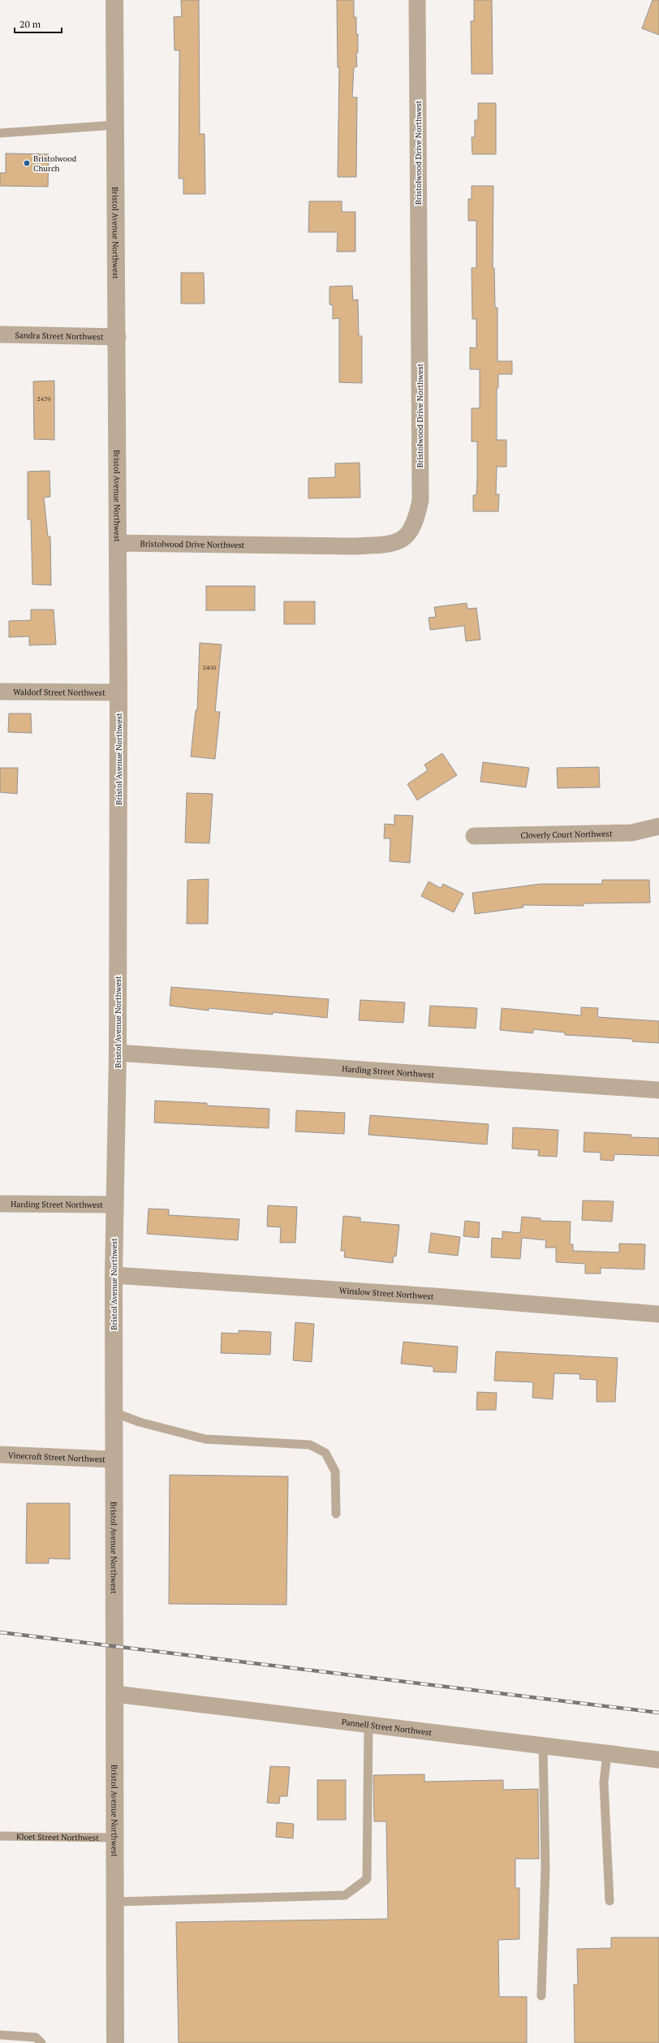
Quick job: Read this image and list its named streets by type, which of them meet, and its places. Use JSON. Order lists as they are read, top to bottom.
{
  "streets": {
    "street": [
      "Bristolwood Drive Northwest",
      "Bristol Avenue Northwest",
      "Sandra Street Northwest",
      "Waldorf Street Northwest",
      "Cloverly Court Northwest",
      "Harding Street Northwest",
      "Winslow Street Northwest",
      "Vinecroft Street Northwest",
      "Pannell Street Northwest"
    ],
    "lane": ["Kloet Street Northwest"]
  },
  "crossings": [
    ["Bristolwood Drive Northwest", "Bristol Avenue Northwest"],
    ["Bristol Avenue Northwest", "Sandra Street Northwest"],
    ["Bristol Avenue Northwest", "Waldorf Street Northwest"],
    ["Bristol Avenue Northwest", "Harding Street Northwest"],
    ["Bristol Avenue Northwest", "Winslow Street Northwest"],
    ["Bristol Avenue Northwest", "Vinecroft Street Northwest"],
    ["Bristol Avenue Northwest", "Pannell Street Northwest"],
    ["Bristol Avenue Northwest", "Kloet Street Northwest"]
  ],
  "places": ["Bristolwood Church"],
  "house_numbers": ["2459", "2400"],
  "scale_bar": "20 m"
}
